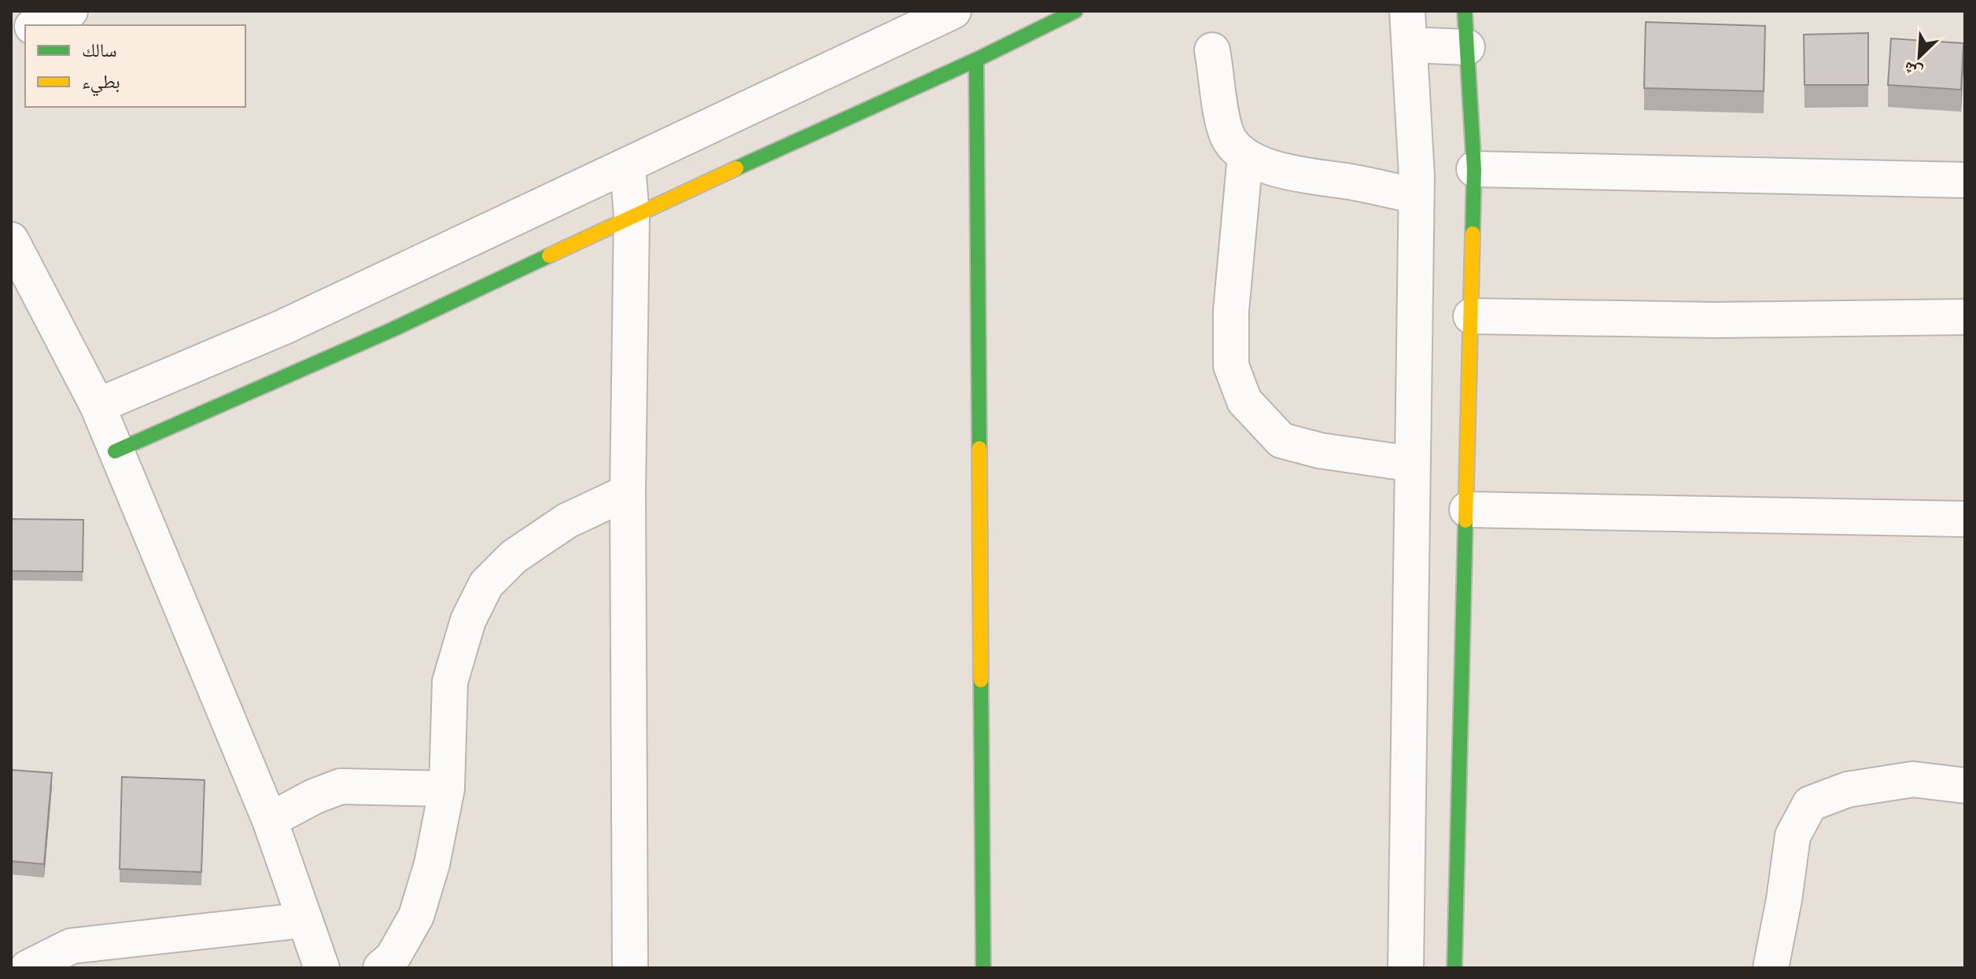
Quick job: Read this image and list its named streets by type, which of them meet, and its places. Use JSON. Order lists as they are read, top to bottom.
{
  "legend": ["سالك", "بطيء"],
  "north": "bottom left"
}
